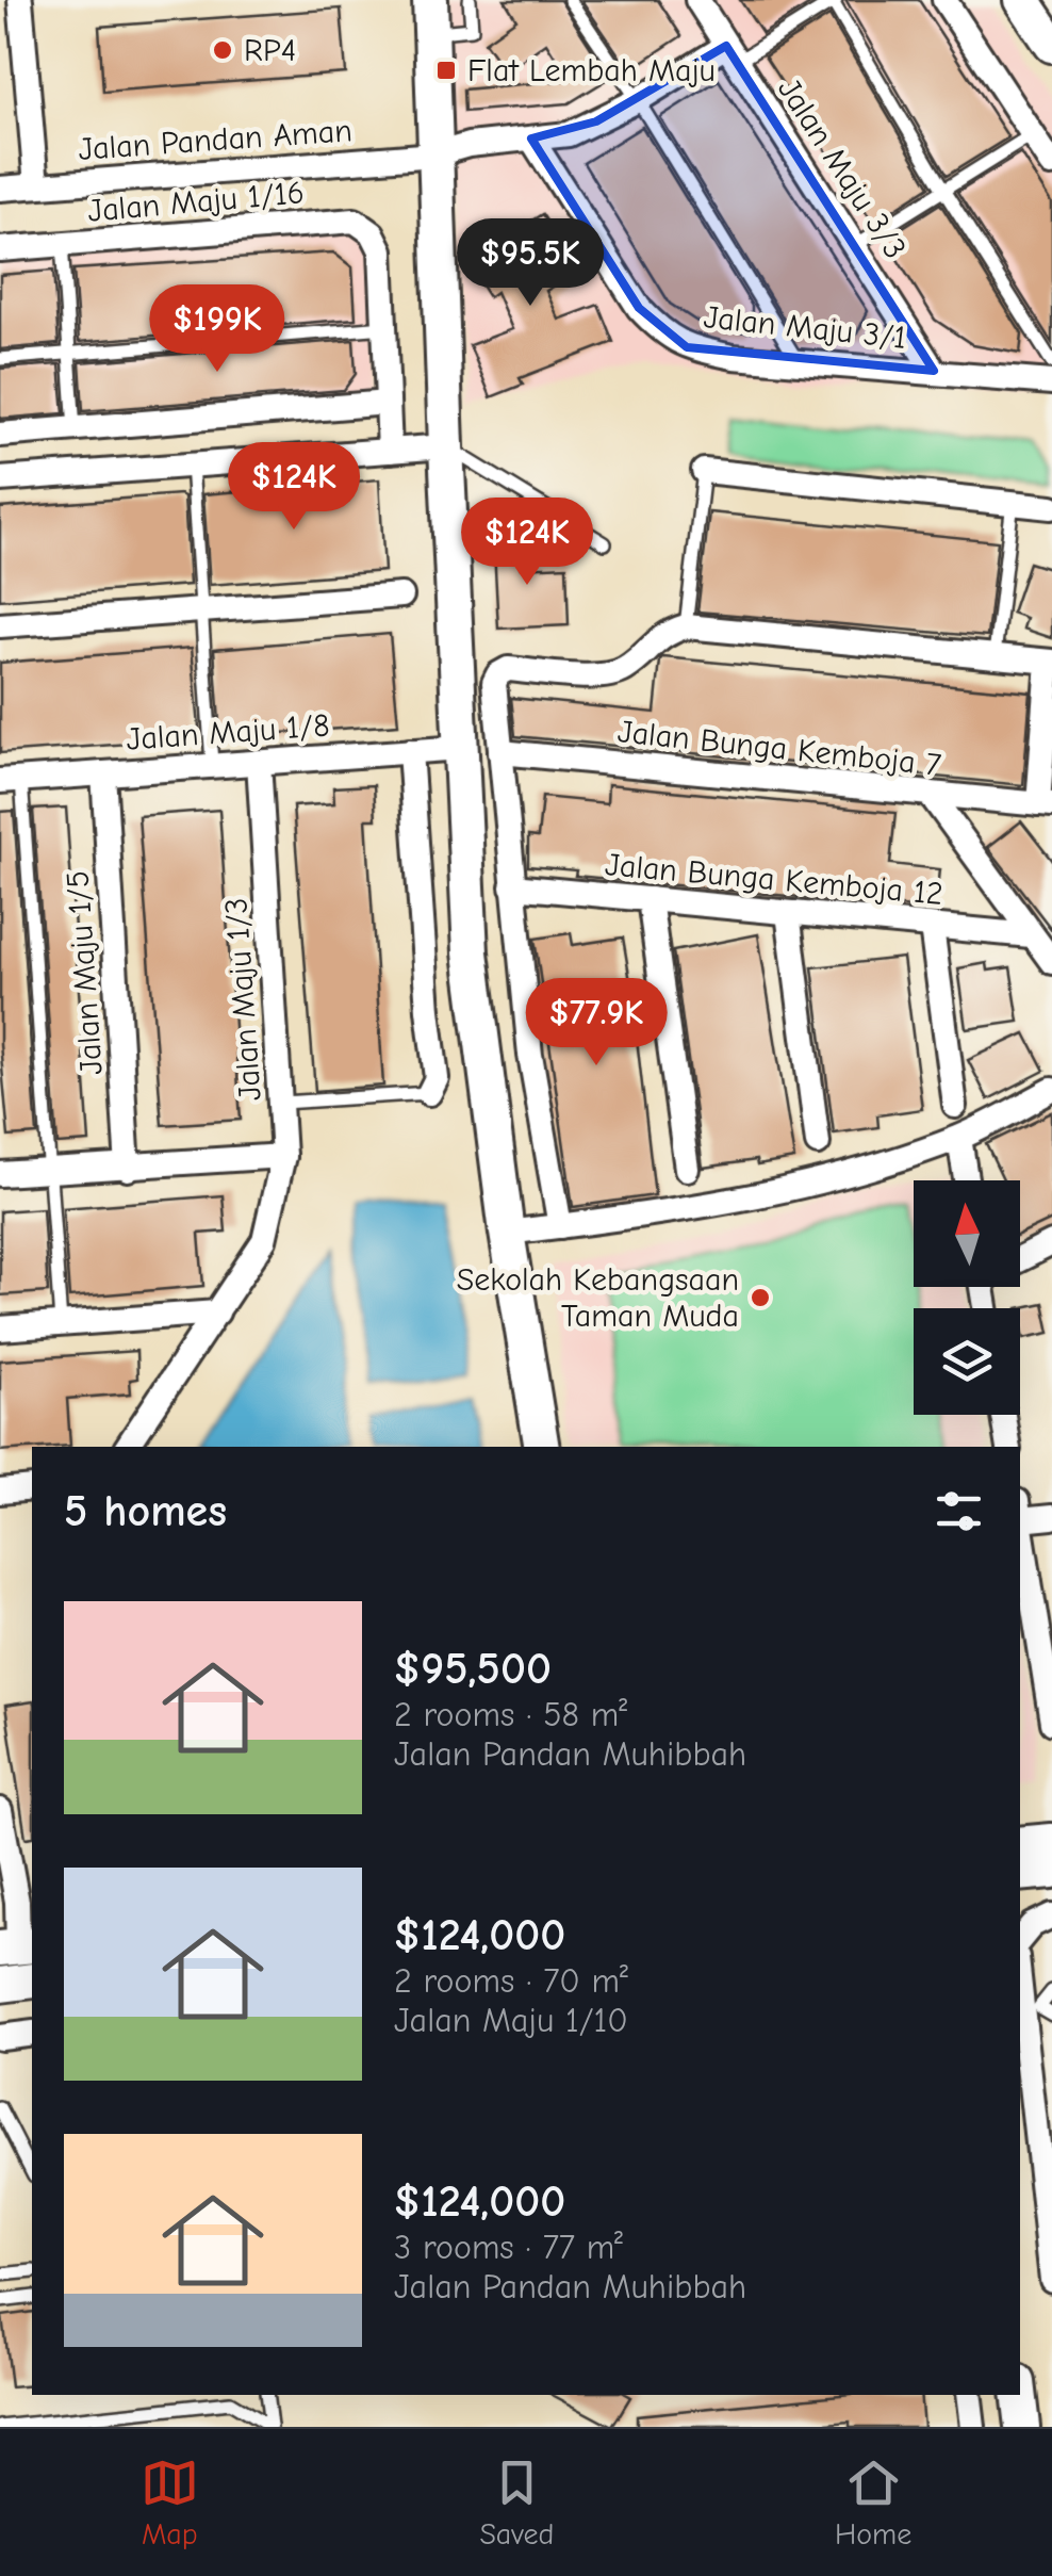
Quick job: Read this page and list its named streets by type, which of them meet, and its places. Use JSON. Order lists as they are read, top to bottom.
{
  "streets": {
    "street": [
      "Jalan Pandan Aman",
      "Jalan Maju 3/3",
      "Jalan Maju 1/16",
      "Jalan Maju 3/1",
      "Jalan Maju 1/8",
      "Jalan Bunga Kemboja 7",
      "Jalan Bunga Kemboja 12",
      "Jalan Maju 1/5",
      "Jalan Maju 1/3"
    ]
  },
  "crossings": [
    ["Jalan Pandan Aman", "Jalan Maju 3/3"],
    ["Jalan Pandan Aman", "Jalan Maju 3/1"],
    ["Jalan Maju 3/3", "Jalan Maju 3/1"],
    ["Jalan Maju 1/8", "Jalan Maju 1/5"],
    ["Jalan Maju 1/8", "Jalan Maju 1/3"]
  ],
  "places": {
    "other": ["RP4", "Sekolah Kebangsaan Taman Muda"],
    "transit": ["Flat Lembah Maju"]
  },
  "north": "top",
  "page": {
    "price": [
      "$95.5K",
      "$199K",
      "$124K",
      "$124K",
      "$77.9K"
    ],
    "heading": "5 homes",
    "list": [
      {
        "name": "$95,500",
        "note": "2 rooms · 58 m² · Jalan Pandan Muhibbah"
      },
      {
        "name": "$124,000",
        "note": "2 rooms · 70 m² · Jalan Maju 1/10"
      },
      {
        "name": "$124,000",
        "note": "3 rooms · 77 m² · Jalan Pandan Muhibbah"
      }
    ],
    "tabs": ["Map", "Saved", "Home"]
  }
}
